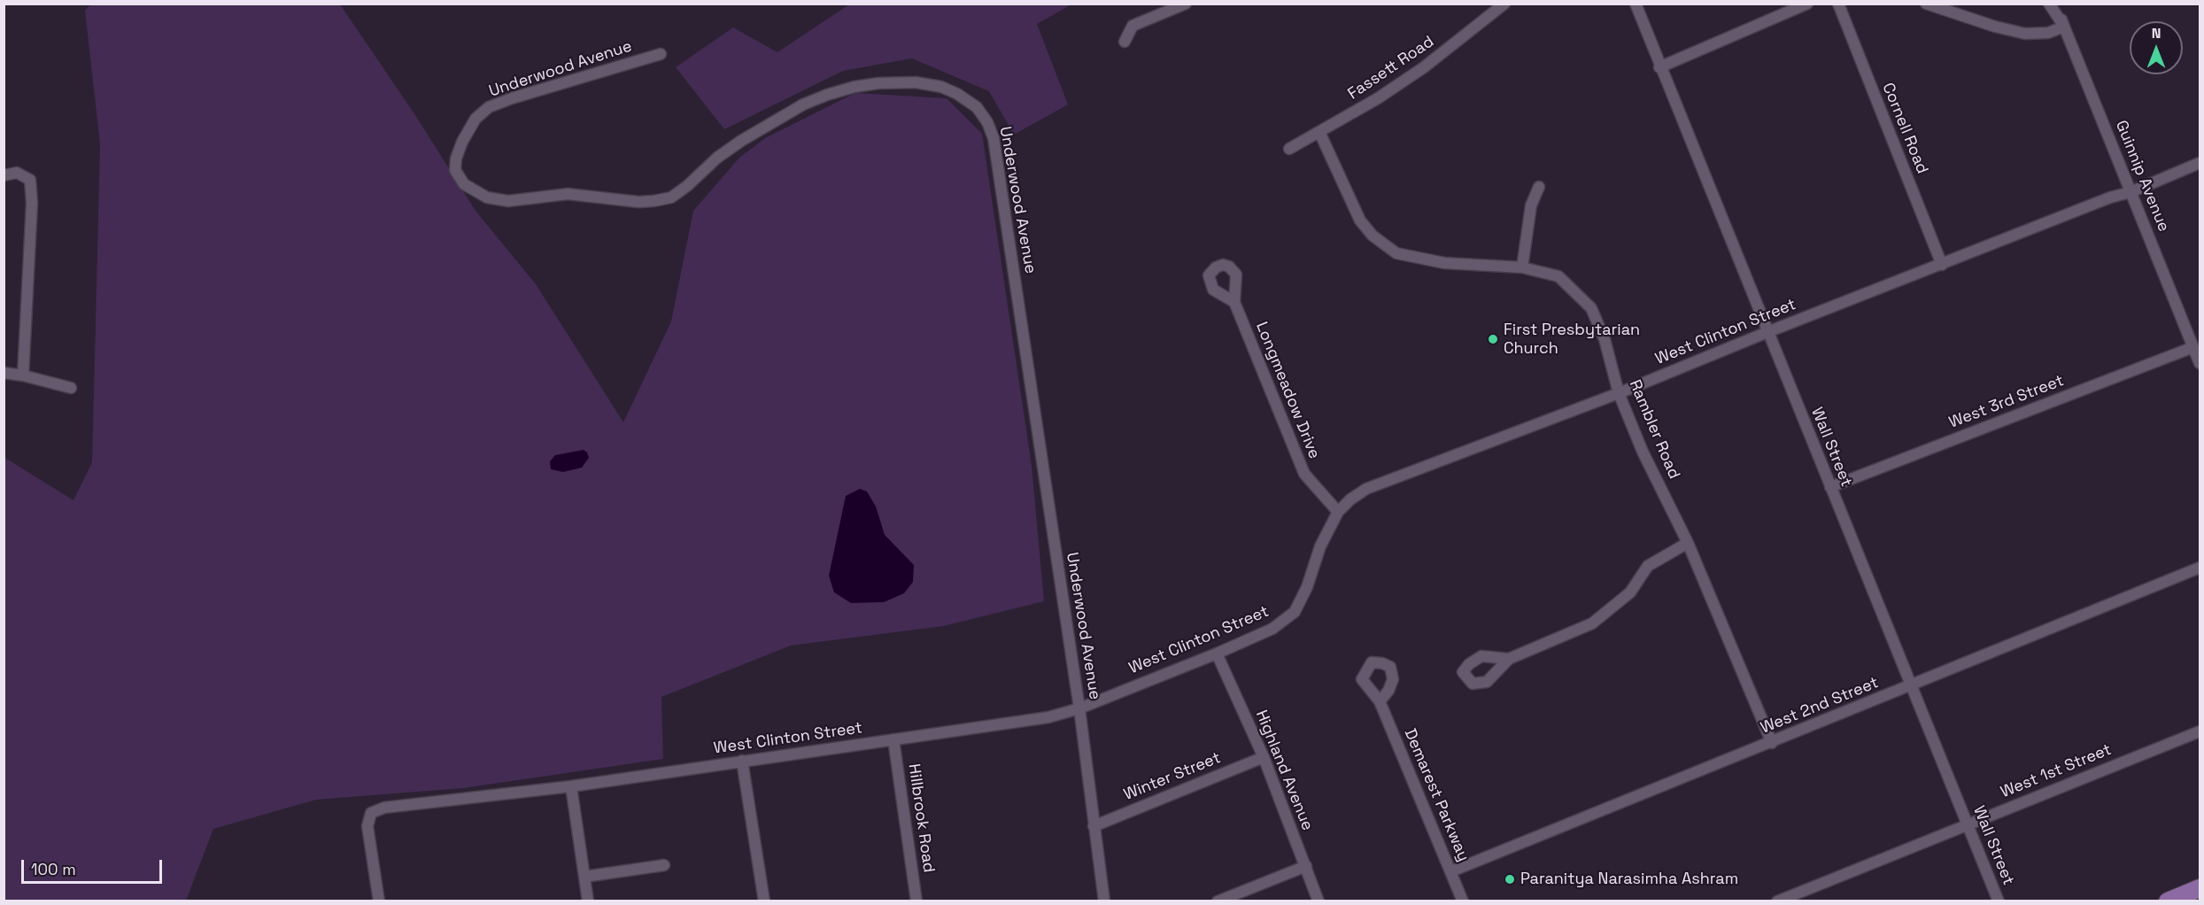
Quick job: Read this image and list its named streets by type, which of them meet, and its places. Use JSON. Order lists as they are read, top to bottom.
{
  "streets": {
    "street": [
      "Fassett Road",
      "Underwood Avenue",
      "Cornell Road",
      "Guinnip Avenue",
      "West Clinton Street",
      "Longmeadow Drive",
      "West 3rd Street",
      "Rambler Road",
      "Wall Street",
      "West 2nd Street",
      "Highland Avenue",
      "West 1st Street",
      "Winter Street",
      "Demarest Parkway",
      "Hillbrook Road"
    ]
  },
  "crossings": [
    ["Fassett Road", "Rambler Road"],
    ["Underwood Avenue", "West Clinton Street"],
    ["Underwood Avenue", "Winter Street"],
    ["Cornell Road", "West Clinton Street"],
    ["Guinnip Avenue", "West Clinton Street"],
    ["Guinnip Avenue", "West 3rd Street"],
    ["West Clinton Street", "Longmeadow Drive"],
    ["West Clinton Street", "Rambler Road"],
    ["West Clinton Street", "Wall Street"],
    ["West Clinton Street", "Highland Avenue"],
    ["West Clinton Street", "Hillbrook Road"],
    ["West 3rd Street", "Wall Street"],
    ["Rambler Road", "West 2nd Street"],
    ["Wall Street", "West 2nd Street"],
    ["Wall Street", "West 1st Street"],
    ["West 2nd Street", "Demarest Parkway"],
    ["Highland Avenue", "Winter Street"]
  ],
  "places": ["First Presbytarian Church", "Paranitya Narasimha Ashram"],
  "scale_bar": "100 m",
  "north": "top"
}
